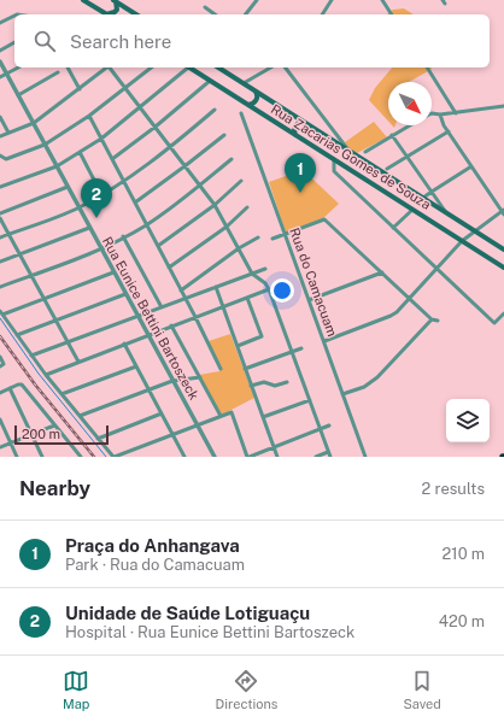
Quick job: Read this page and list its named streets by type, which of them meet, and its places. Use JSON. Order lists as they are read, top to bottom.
{
  "streets": {
    "main road": ["Rua Zacarias Gomes de Souza"],
    "street": ["Rua do Camacuam", "Rua Eunice Bettini Bartoszeck"]
  },
  "scale_bar": "200 m",
  "north": "bottom right",
  "page": {
    "search": "Search here",
    "pins": ["1", "2"],
    "scale": "200 m",
    "heading": ["Nearby", "2 results"],
    "list": [
      {
        "mark": "1",
        "name": "Praça do Anhangava",
        "note": "Park · Rua do Camacuam",
        "value": "210 m"
      },
      {
        "mark": "2",
        "name": "Unidade de Saúde Lotiguaçu",
        "note": "Hospital · Rua Eunice Bettini Bartoszeck",
        "value": "420 m"
      }
    ],
    "nav": ["Map", "Directions", "Saved"]
  }
}
